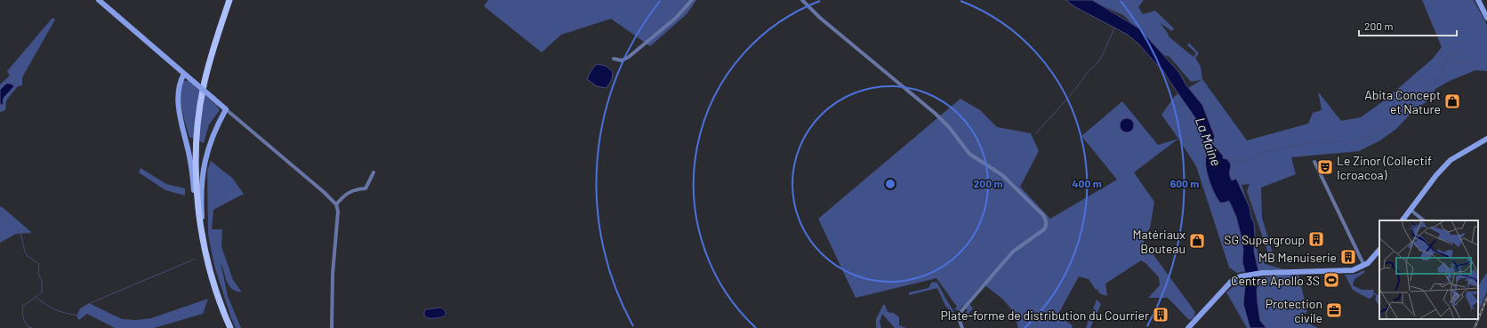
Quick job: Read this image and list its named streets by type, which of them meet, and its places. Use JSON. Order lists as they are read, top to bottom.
{
  "water": ["La Maine"],
  "places": {
    "shop": ["Abita Concept et Nature", "Matériaux Bouteau"],
    "theatre": ["Le Zinor (Collectif Icroacoa)"],
    "building": ["SG Supergroup", "MB Menuiserie", "Plate-forme de distribution du Courrier"],
    "sports": ["Centre Apollo 3S"],
    "office": ["Protection civile"]
  },
  "scale_bar": "200 m",
  "rings": ["200 m", "400 m", "600 m"]
}
